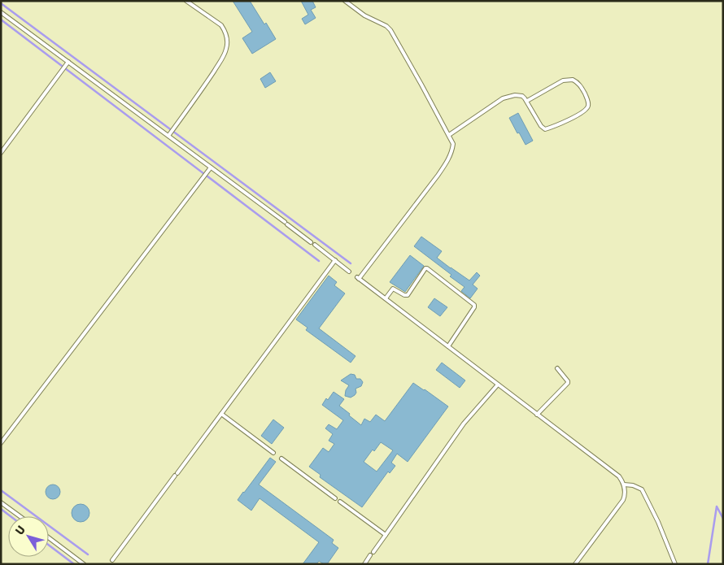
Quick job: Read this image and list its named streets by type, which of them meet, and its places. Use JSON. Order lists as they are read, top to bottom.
{
  "north": "top left"
}
